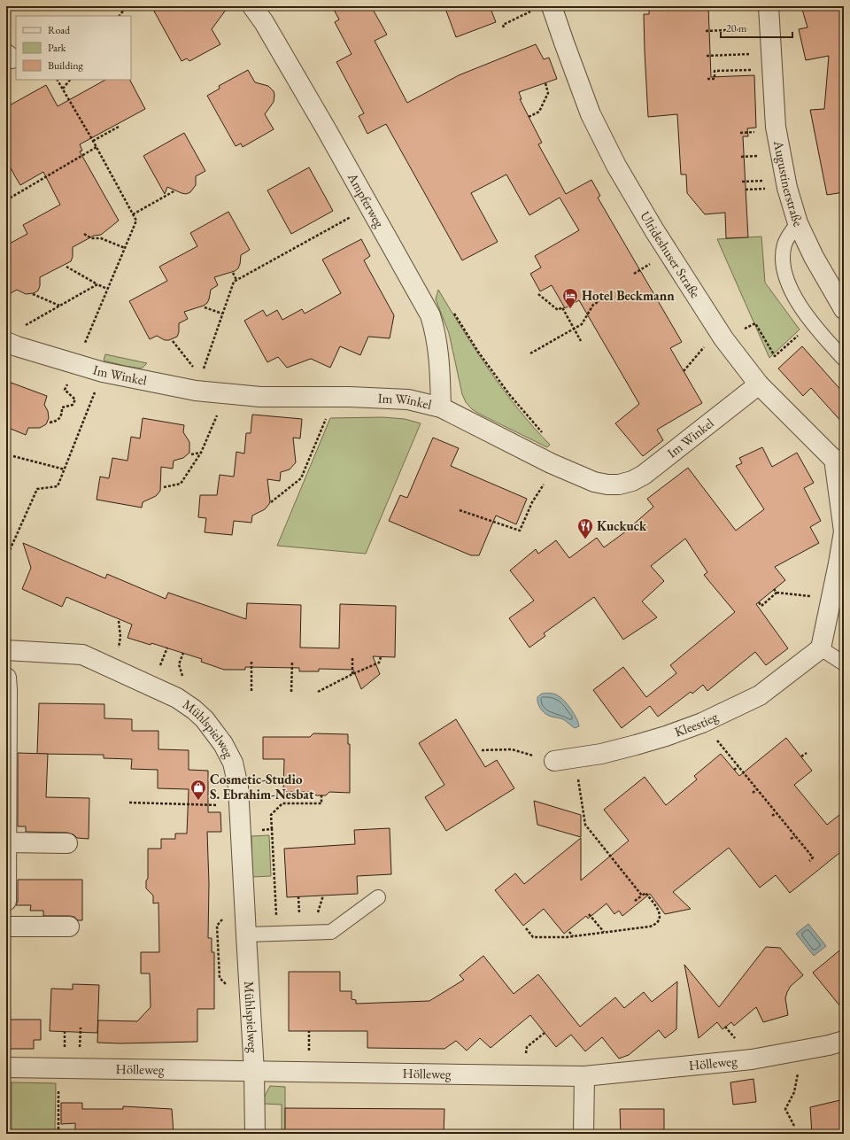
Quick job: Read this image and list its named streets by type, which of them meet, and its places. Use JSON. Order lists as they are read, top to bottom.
{
  "streets": {
    "street": [
      "Augustinerstraße",
      "Ampferweg",
      "Ulrideshuser Straße",
      "Im Winkel",
      "Kleestieg",
      "Mühlspielweg",
      "Hölleweg"
    ]
  },
  "crossings": [
    ["Ampferweg", "Im Winkel"],
    ["Ulrideshuser Straße", "Im Winkel"],
    ["Mühlspielweg", "Hölleweg"]
  ],
  "places": {
    "hotel": ["Hotel Beckmann"],
    "restaurant": ["Kuckuck"],
    "shop": ["Cosmetic-Studio S. Ebrahim-Nesbat"]
  },
  "legend": ["Road", "Park", "Building"],
  "scale_bar": "20 m"
}
